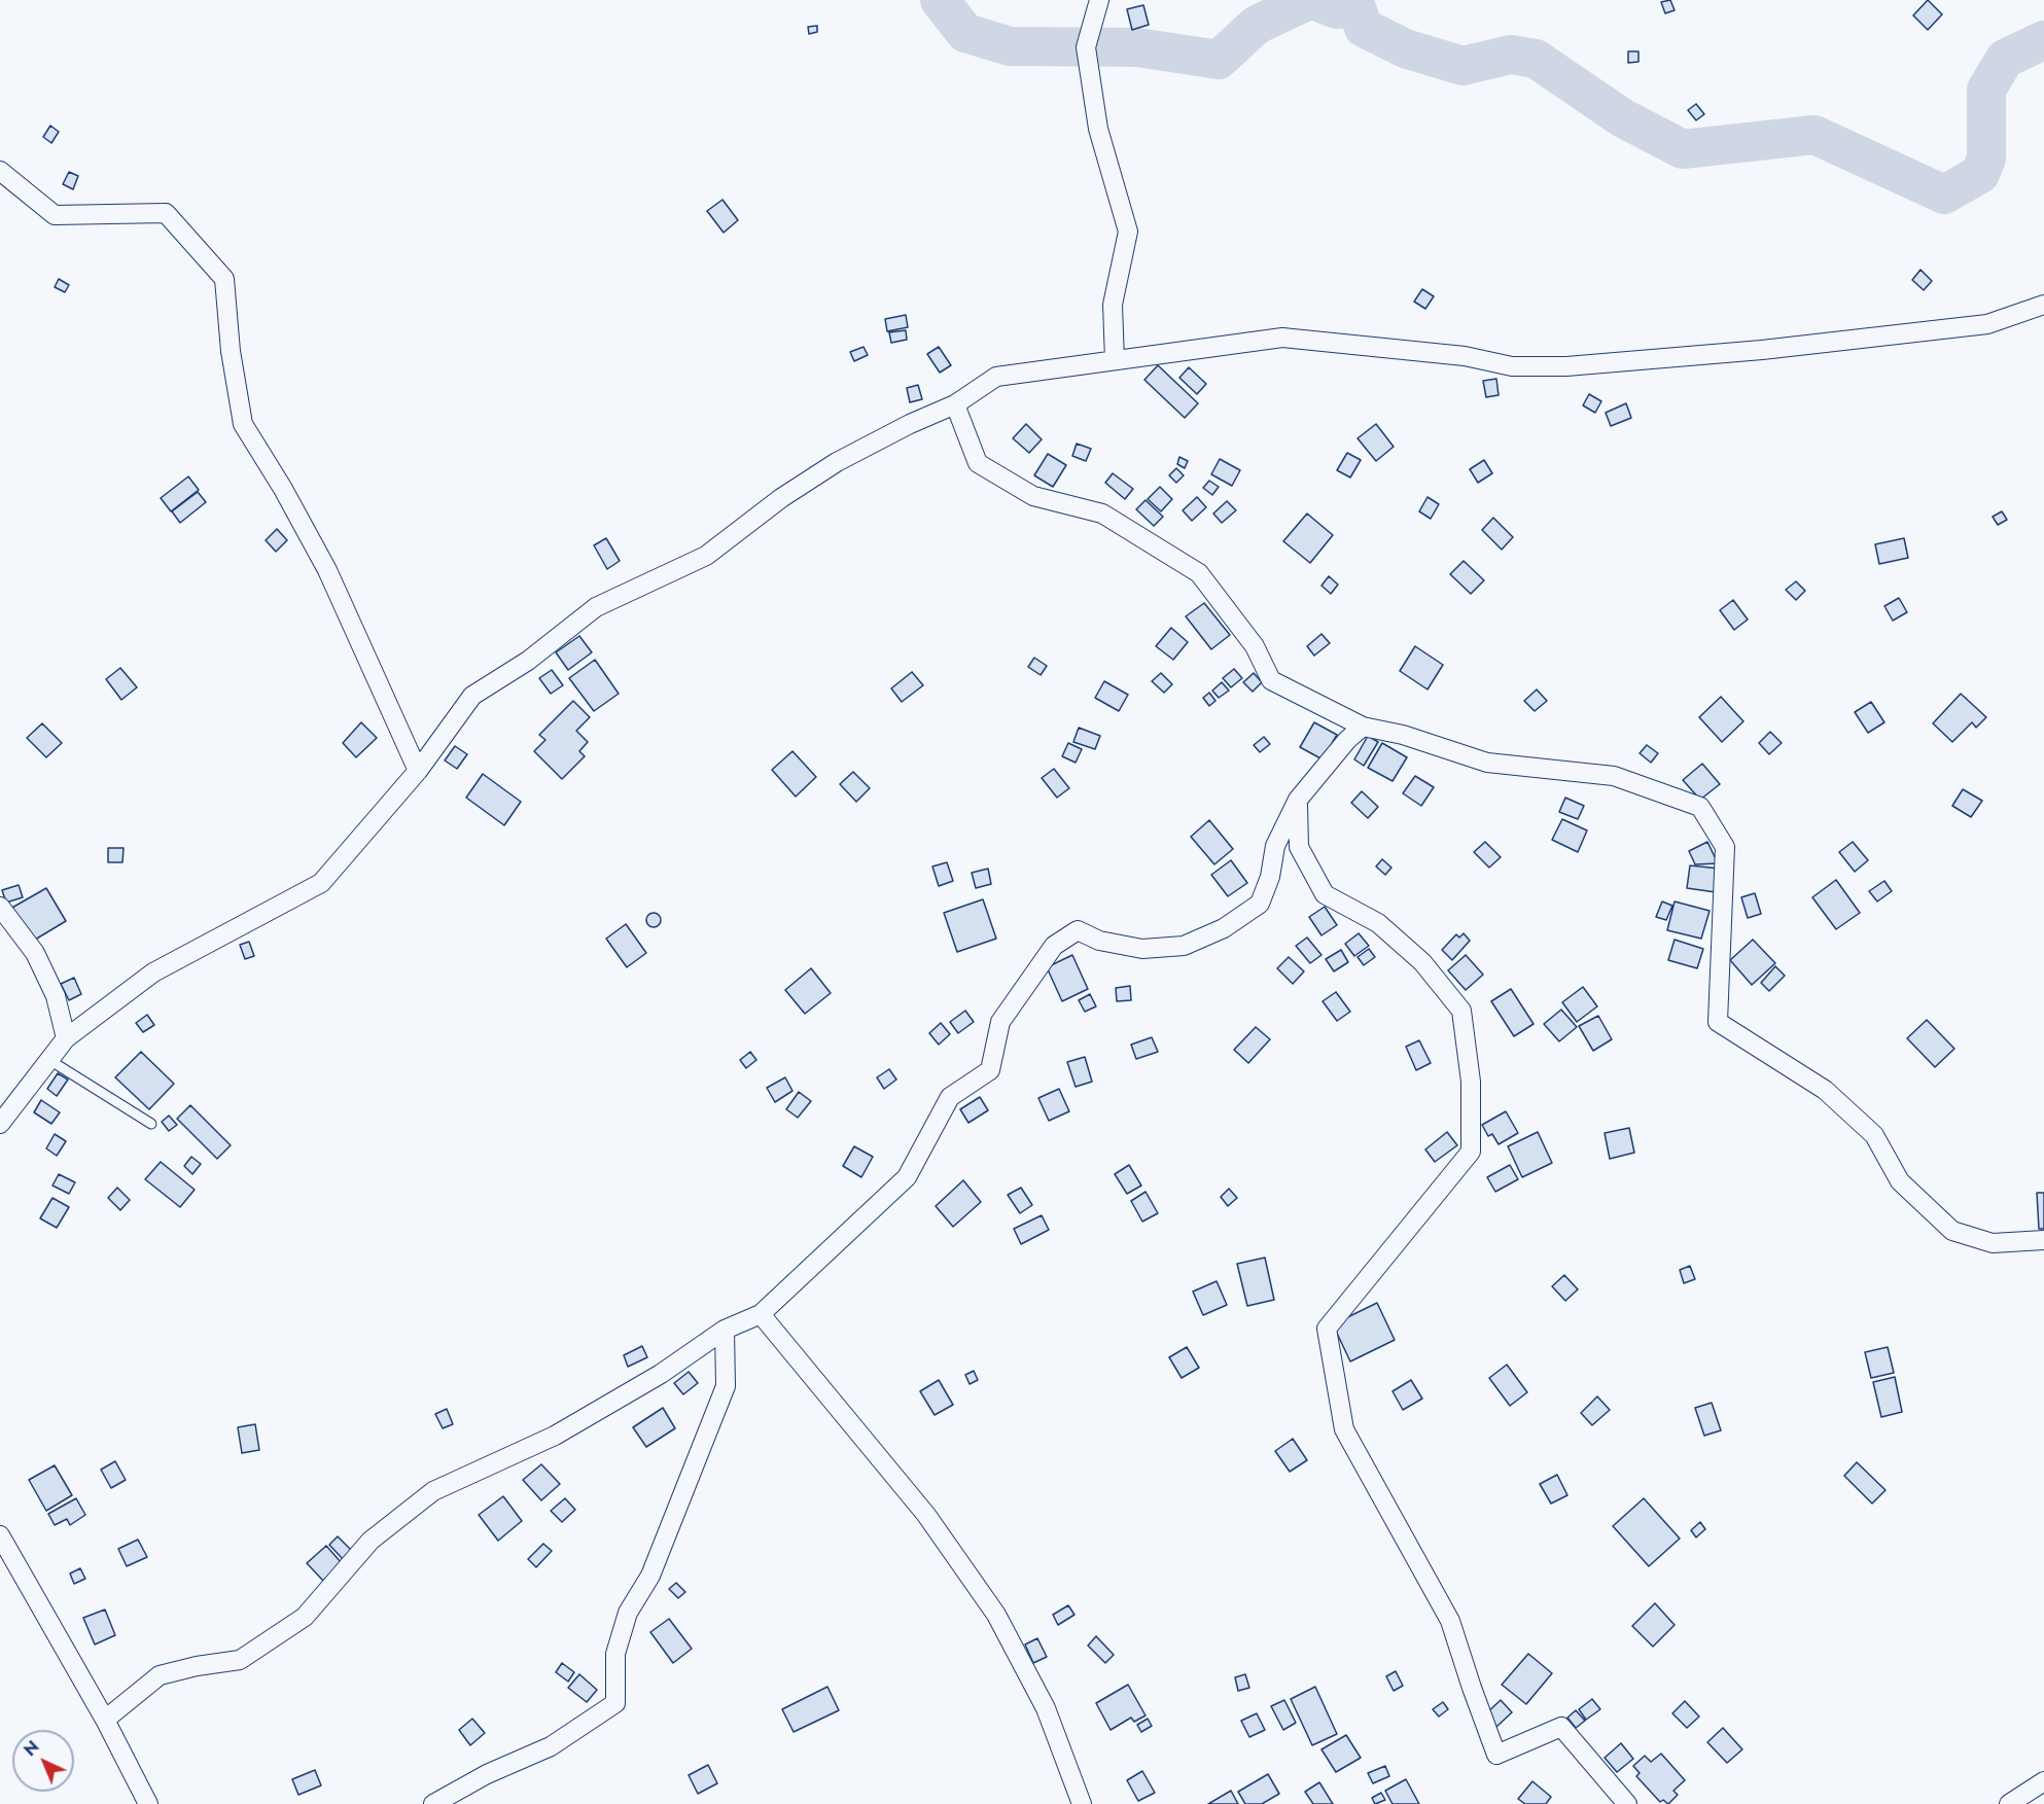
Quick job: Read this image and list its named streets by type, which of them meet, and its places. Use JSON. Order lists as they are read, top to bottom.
{
  "north": "top left"
}
